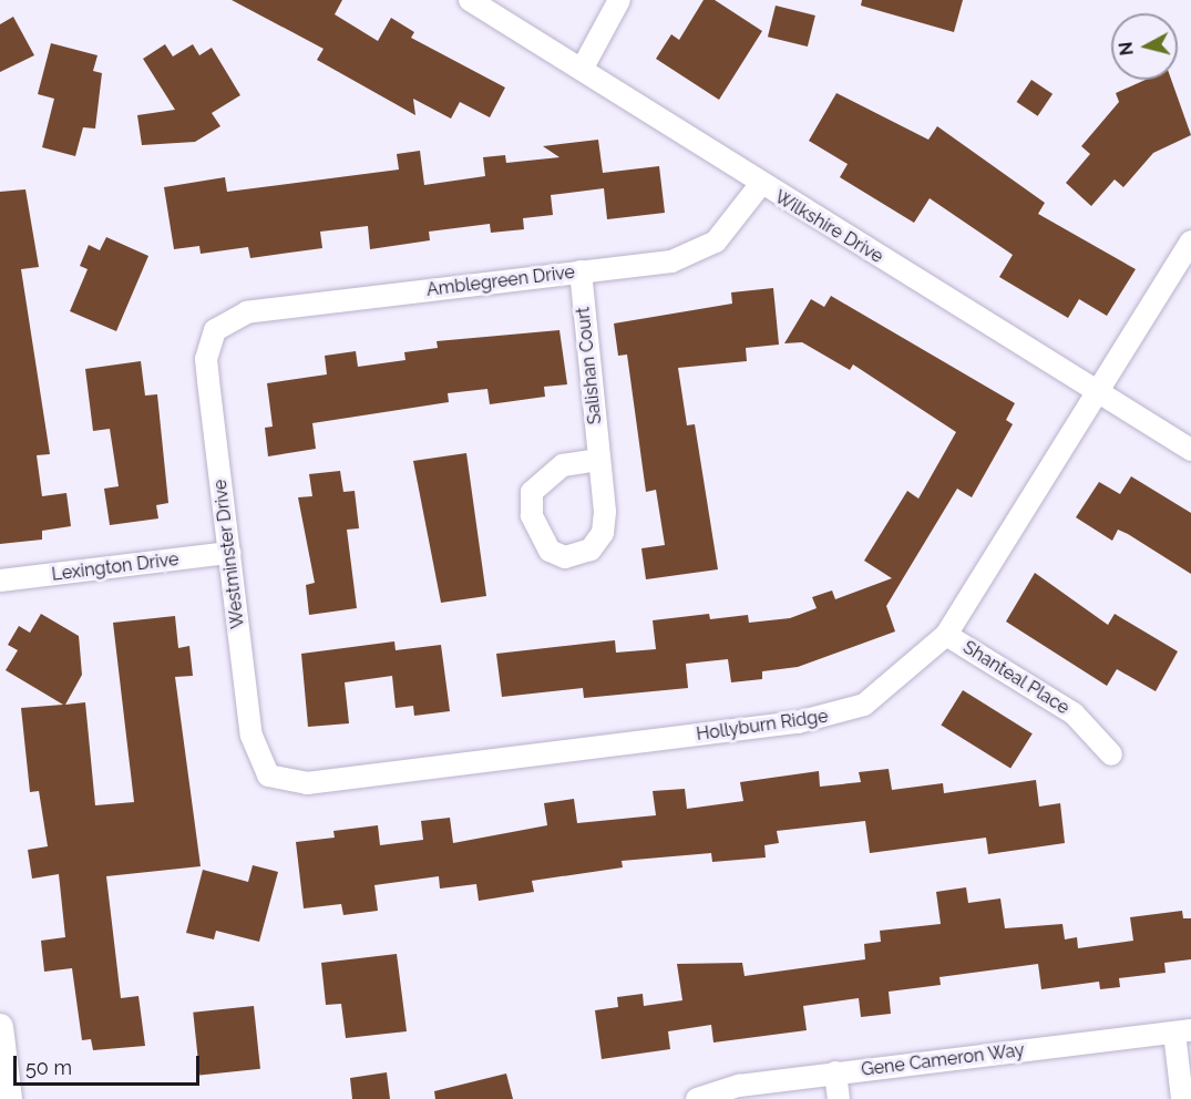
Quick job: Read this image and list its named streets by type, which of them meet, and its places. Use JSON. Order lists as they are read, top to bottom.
{
  "streets": {
    "street": [
      "Wilkshire Drive",
      "Amblegreen Drive",
      "Salishan Court",
      "Westminster Drive",
      "Lexington Drive",
      "Shanteal Place",
      "Hollyburn Ridge",
      "Gene Cameron Way"
    ]
  },
  "crossings": [
    ["Wilkshire Drive", "Amblegreen Drive"],
    ["Wilkshire Drive", "Hollyburn Ridge"],
    ["Amblegreen Drive", "Salishan Court"],
    ["Amblegreen Drive", "Westminster Drive"],
    ["Westminster Drive", "Lexington Drive"],
    ["Westminster Drive", "Hollyburn Ridge"],
    ["Shanteal Place", "Hollyburn Ridge"]
  ],
  "scale_bar": "50 m",
  "north": "left"
}
